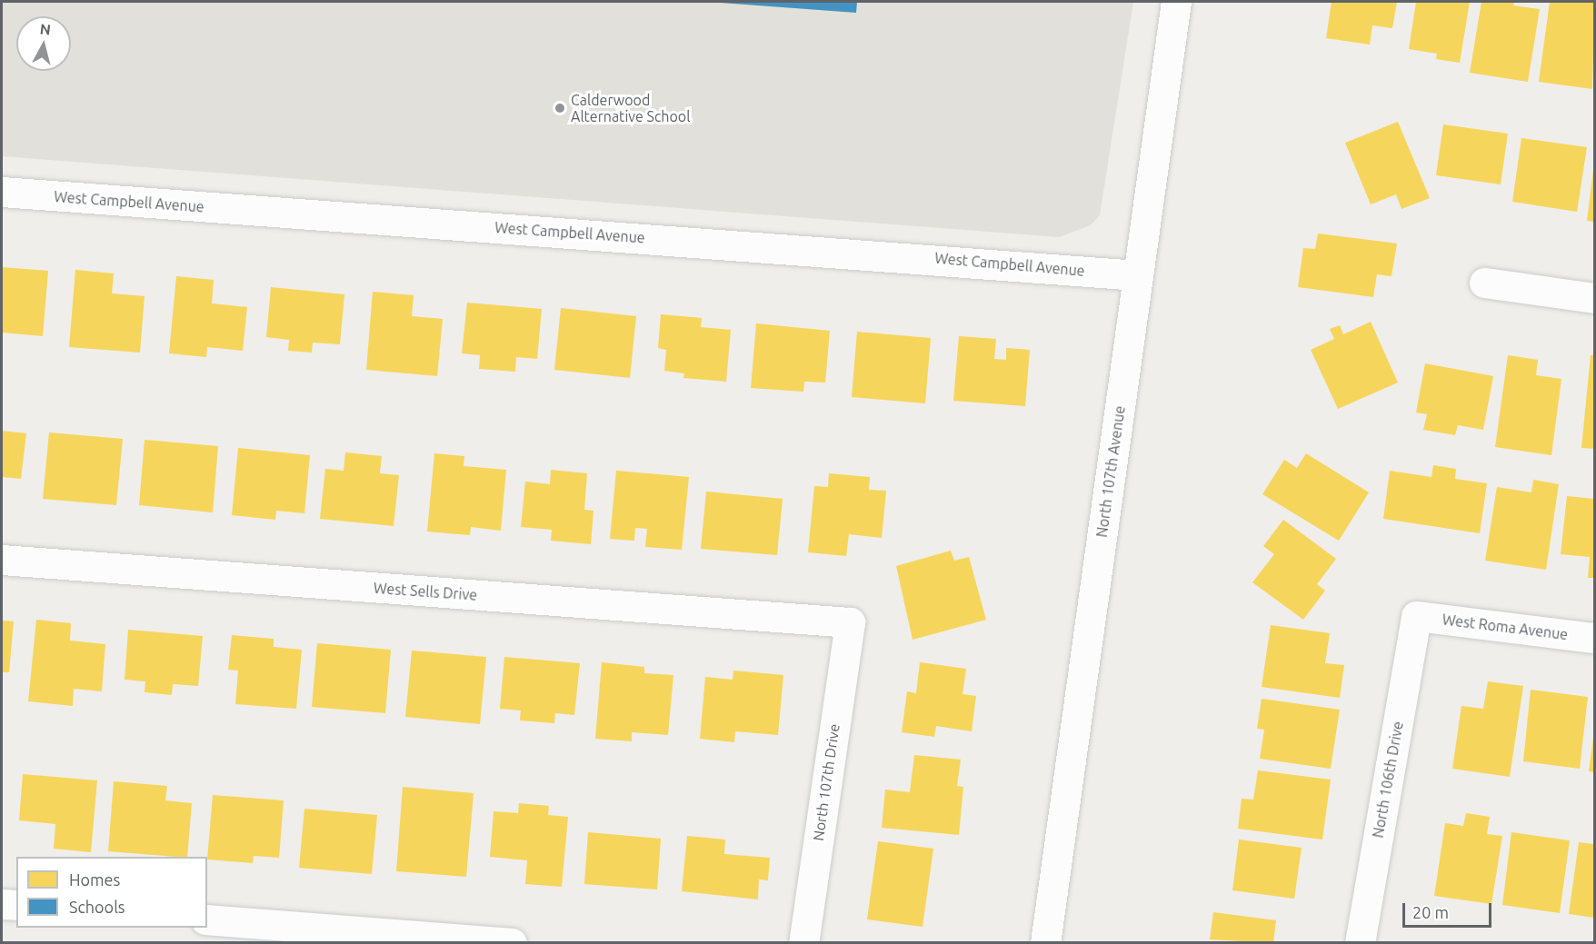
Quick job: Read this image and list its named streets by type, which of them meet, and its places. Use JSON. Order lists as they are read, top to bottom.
{
  "streets": {
    "street": [
      "West Campbell Avenue",
      "North 107th Avenue",
      "West Sells Drive",
      "West Roma Avenue",
      "North 106th Drive",
      "North 107th Drive"
    ]
  },
  "crossings": [
    ["West Campbell Avenue", "North 107th Avenue"],
    ["West Sells Drive", "North 107th Drive"],
    ["West Roma Avenue", "North 106th Drive"]
  ],
  "places": ["Calderwood Alternative School"],
  "legend": ["Homes", "Schools"],
  "scale_bar": "20 m",
  "north": "top"
}
